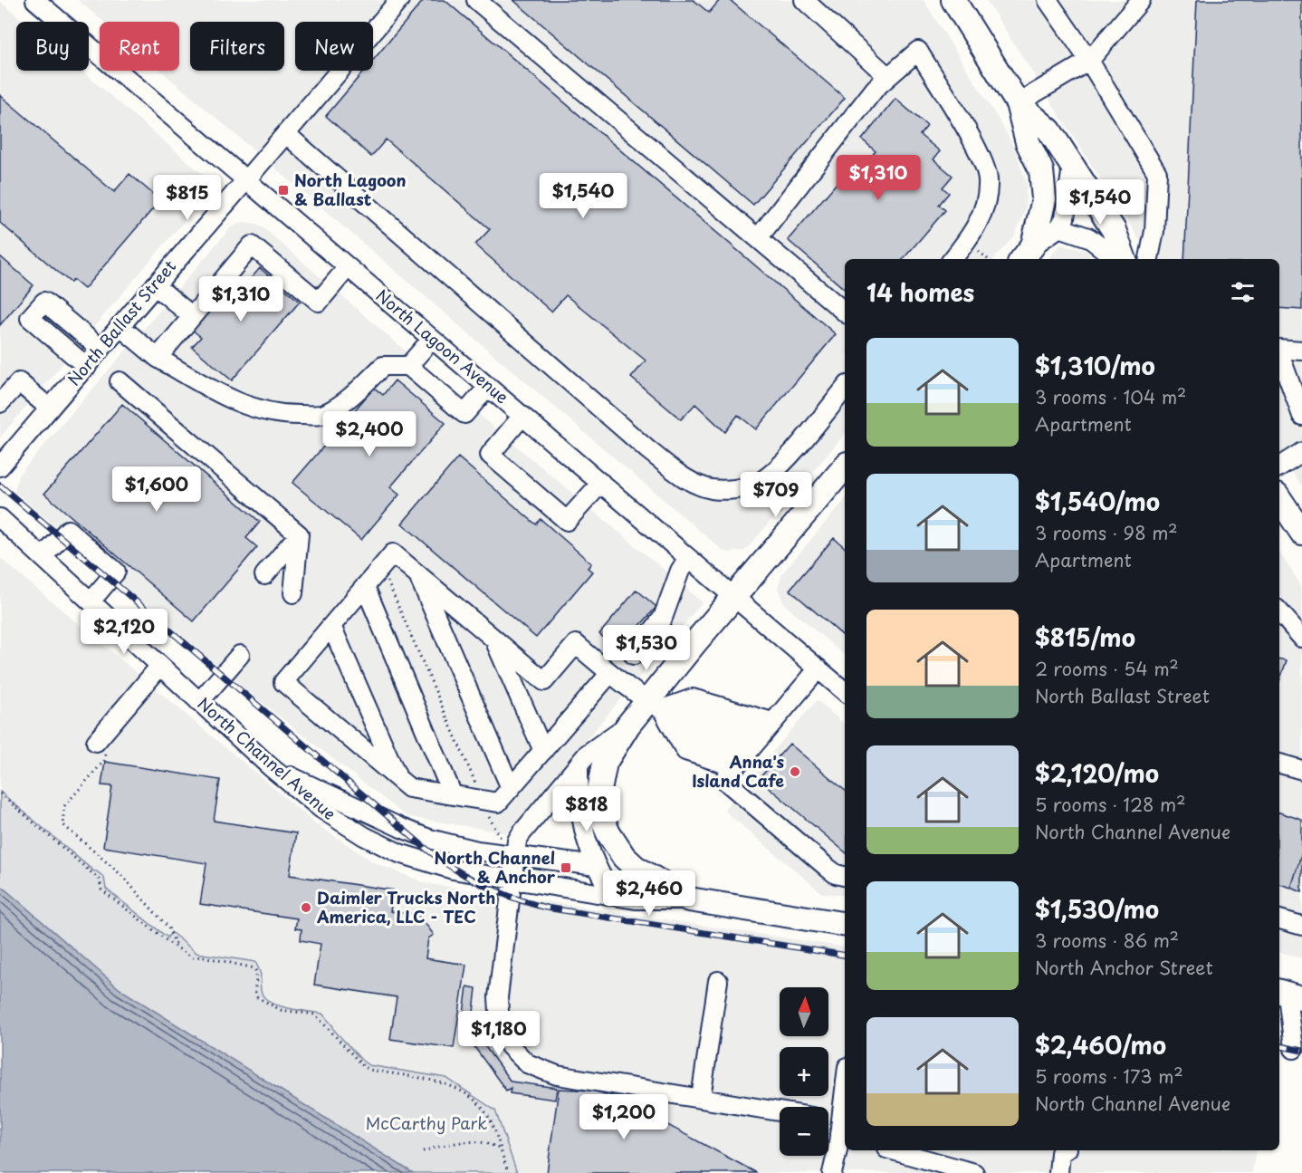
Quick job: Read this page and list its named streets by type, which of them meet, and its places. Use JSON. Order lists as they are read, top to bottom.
{
  "streets": {
    "main road": ["North Channel Avenue"],
    "street": ["North Ballast Street", "North Lagoon Avenue"]
  },
  "crossings": [
    ["North Ballast Street", "North Lagoon Avenue"]
  ],
  "parks": ["McCarthy Park"],
  "places": {
    "transit": ["North Lagoon & Ballast", "North Channel & Anchor"],
    "other": ["Anna's Island Cafe", "Daimler Trucks North America, LLC - TEC"]
  },
  "north": "top",
  "page": {
    "chip": [
      "Buy",
      "Rent",
      "Filters",
      "New"
    ],
    "price": [
      "$1,310",
      "$1,540",
      "$815",
      "$1,540",
      "$1,310",
      "$2,400",
      "$1,600",
      "$709",
      "$2,120",
      "$1,530",
      "$818",
      "$2,460",
      "$1,180",
      "$1,200"
    ],
    "heading": "14 homes",
    "list": [
      {
        "name": "$1,310/mo",
        "note": "3 rooms · 104 m² · Apartment"
      },
      {
        "name": "$1,540/mo",
        "note": "3 rooms · 98 m² · Apartment"
      },
      {
        "name": "$815/mo",
        "note": "2 rooms · 54 m² · North Ballast Street"
      },
      {
        "name": "$2,120/mo",
        "note": "5 rooms · 128 m² · North Channel Avenue"
      },
      {
        "name": "$1,530/mo",
        "note": "3 rooms · 86 m² · North Anchor Street"
      },
      {
        "name": "$2,460/mo",
        "note": "5 rooms · 173 m² · North Channel Avenue"
      }
    ],
    "map_buttons": ["+", "−"]
  }
}
